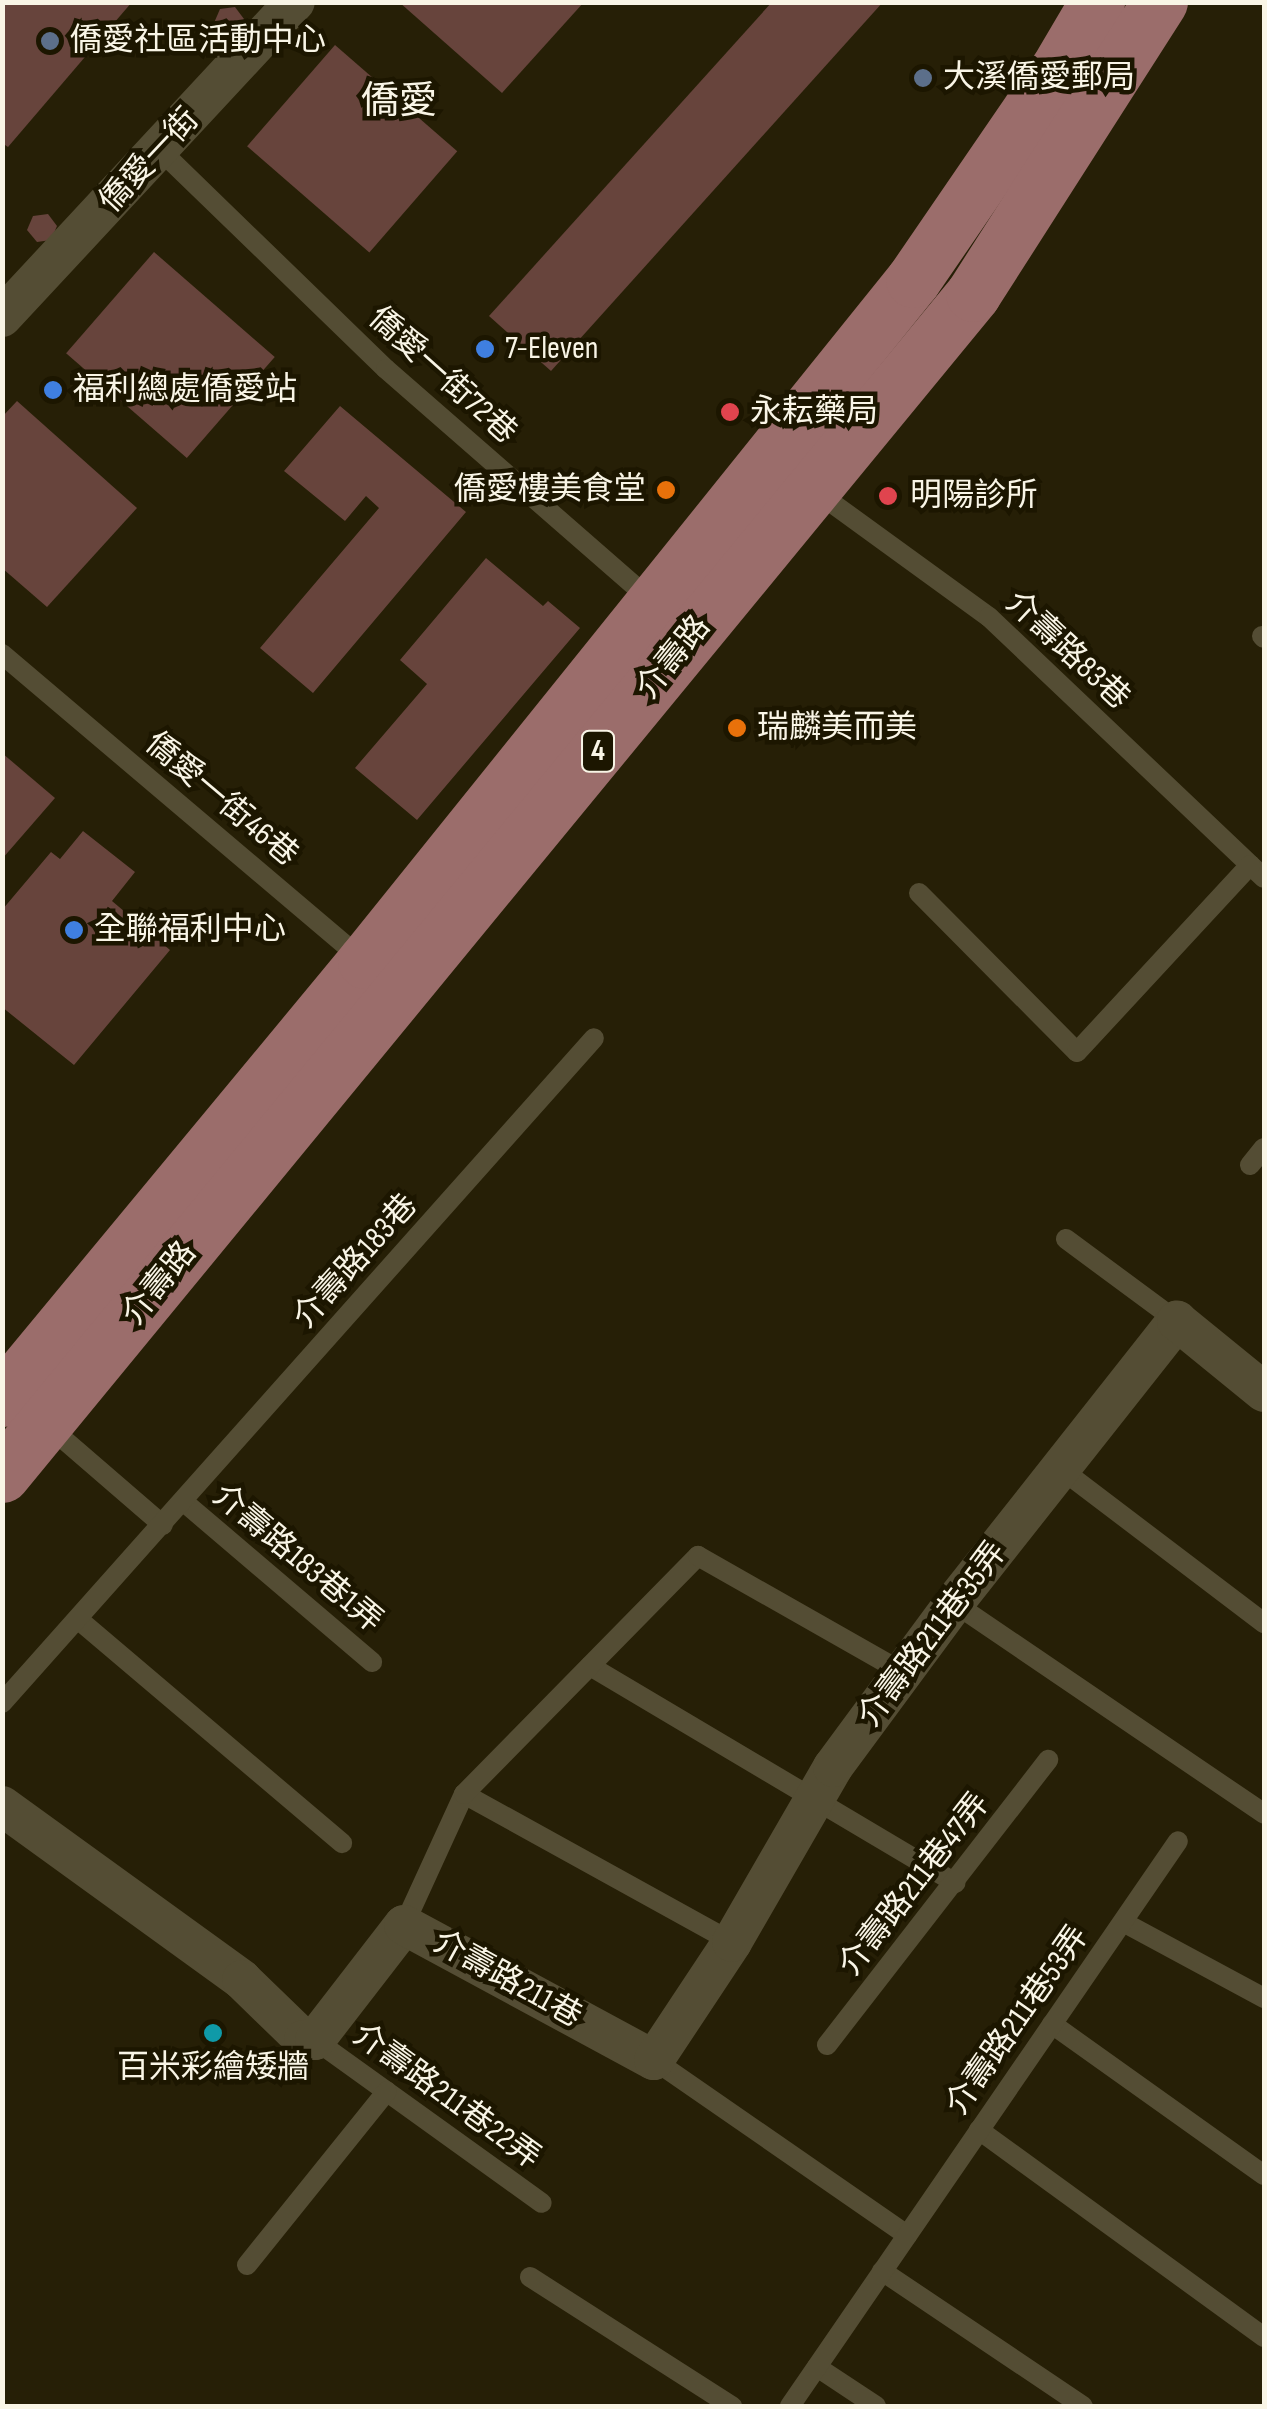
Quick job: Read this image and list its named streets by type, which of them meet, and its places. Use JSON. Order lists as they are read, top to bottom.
{
  "streets": {
    "main road": ["介壽路", "4"],
    "street": ["僑愛一街", "介壽路211巷35弄", "介壽路211巷"],
    "lane": [
      "僑愛一街72巷",
      "介壽路83巷",
      "僑愛一街46巷",
      "介壽路183巷",
      "介壽路183巷1弄",
      "介壽路211巷47弄",
      "介壽路211巷53弄",
      "介壽路211巷22弄"
    ]
  },
  "crossings": [
    ["僑愛一街", "僑愛一街72巷"],
    ["僑愛一街72巷", "介壽路"],
    ["介壽路83巷", "介壽路"],
    ["介壽路", "僑愛一街46巷"],
    ["介壽路183巷", "介壽路183巷1弄"],
    ["介壽路211巷35弄", "介壽路211巷"],
    ["介壽路211巷", "介壽路211巷53弄"],
    ["介壽路211巷", "介壽路211巷22弄"]
  ],
  "districts": ["僑愛"],
  "places": [
    "僑愛社區活動中心",
    "大溪僑愛郵局",
    "7-Eleven",
    "福利總處僑愛站",
    "永耘藥局",
    "僑愛樓美食堂",
    "明陽診所",
    "瑞麟美而美",
    "全聯福利中心",
    "百米彩繪矮牆"
  ]
}
